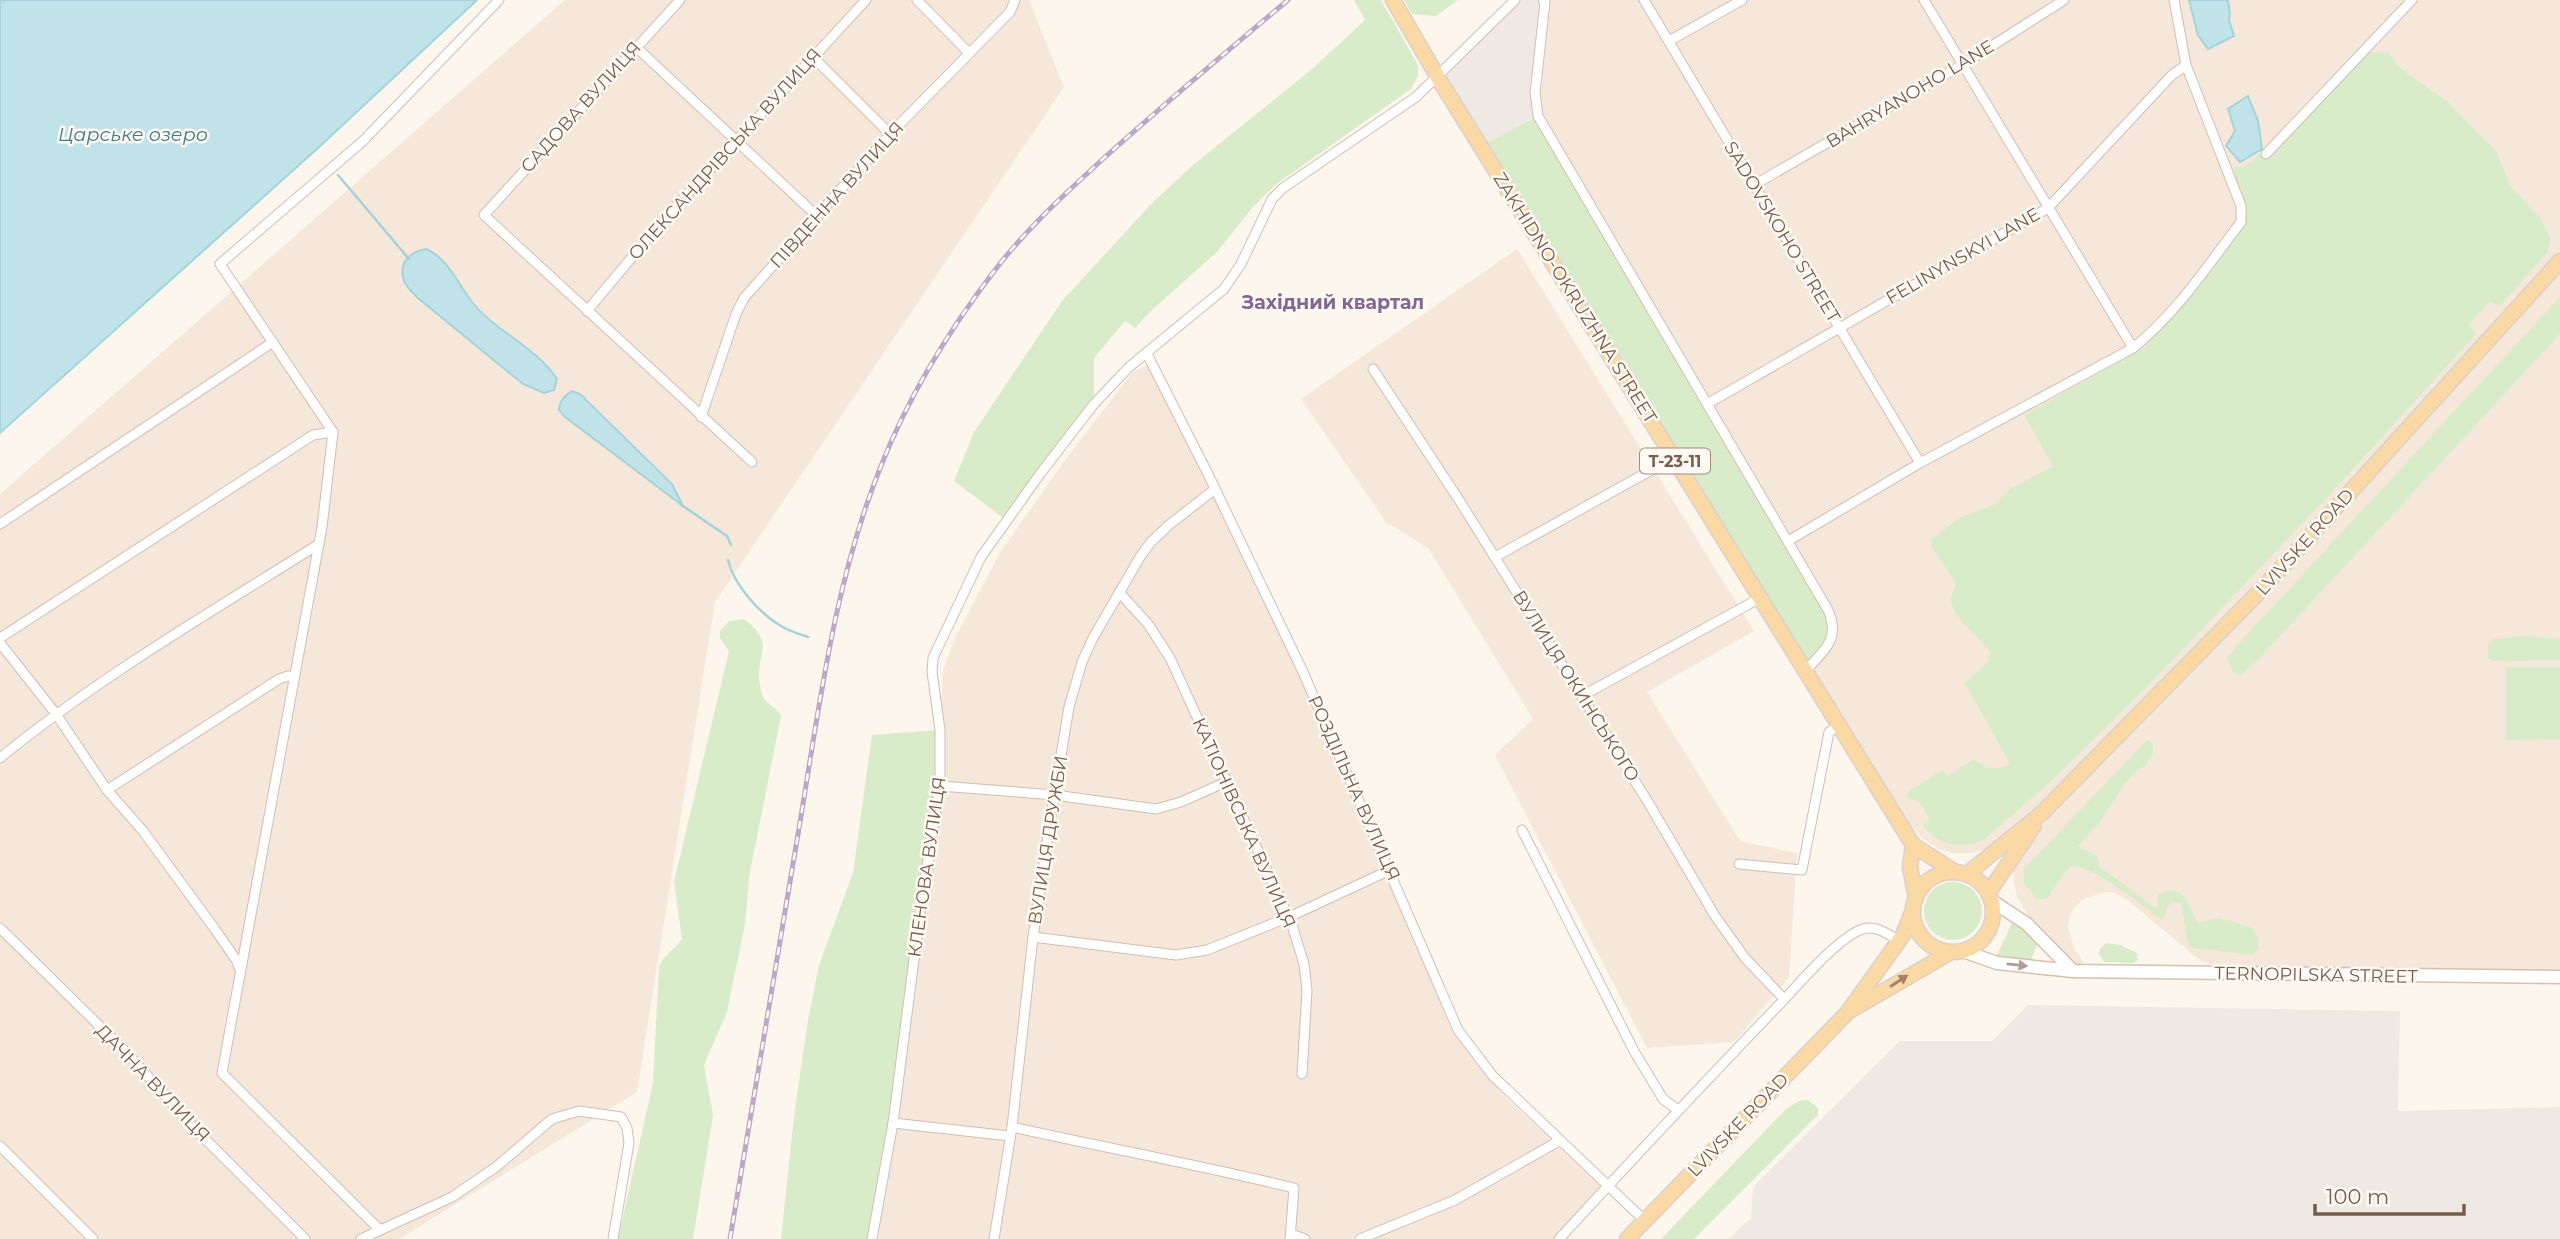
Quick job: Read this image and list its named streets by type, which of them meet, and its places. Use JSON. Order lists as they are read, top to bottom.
{
  "streets": {
    "main road": [
      "ZAKHIDNO-OKRUZHNA STREET",
      "Т-23-11",
      "LVIVSKE ROAD",
      "TERNOPILSKA STREET"
    ],
    "street": [
      "BAHRYANOHO LANE",
      "САДОВА ВУЛИЦЯ",
      "ОЛЕКСАНДРІВСЬКА ВУЛИЦЯ",
      "ПІВДЕННА ВУЛИЦЯ",
      "SADOVSKOHO STREET",
      "FELINYNSKYI LANE",
      "ВУЛИЦЯ ОКИНСЬКОГО",
      "РОЗДІЛЬНА ВУЛИЦЯ",
      "КАТІОНІВСЬКА ВУЛИЦЯ",
      "ВУЛИЦЯ ДРУЖБИ",
      "КЛЕНОВА ВУЛИЦЯ",
      "ДАЧНА ВУЛИЦЯ"
    ]
  },
  "crossings": [
    ["BAHRYANOHO LANE", "SADOVSKOHO STREET"],
    ["САДОВА ВУЛИЦЯ", "ОЛЕКСАНДРІВСЬКА ВУЛИЦЯ"],
    ["SADOVSKOHO STREET", "FELINYNSKYI LANE"],
    ["ZAKHIDNO-OKRUZHNA STREET", "Т-23-11"],
    ["ZAKHIDNO-OKRUZHNA STREET", "LVIVSKE ROAD"],
    ["ZAKHIDNO-OKRUZHNA STREET", "КЛЕНОВА ВУЛИЦЯ"],
    ["ZAKHIDNO-OKRUZHNA STREET", "TERNOPILSKA STREET"],
    ["Т-23-11", "LVIVSKE ROAD"],
    ["Т-23-11", "TERNOPILSKA STREET"],
    ["LVIVSKE ROAD", "РОЗДІЛЬНА ВУЛИЦЯ"],
    ["LVIVSKE ROAD", "TERNOPILSKA STREET"],
    ["РОЗДІЛЬНА ВУЛИЦЯ", "ВУЛИЦЯ ДРУЖБИ"],
    ["РОЗДІЛЬНА ВУЛИЦЯ", "КЛЕНОВА ВУЛИЦЯ"],
    ["КАТІОНІВСЬКА ВУЛИЦЯ", "ВУЛИЦЯ ДРУЖБИ"]
  ],
  "districts": ["Західний квартал"],
  "water": ["Царське озеро"],
  "scale_bar": "100 m"
}
